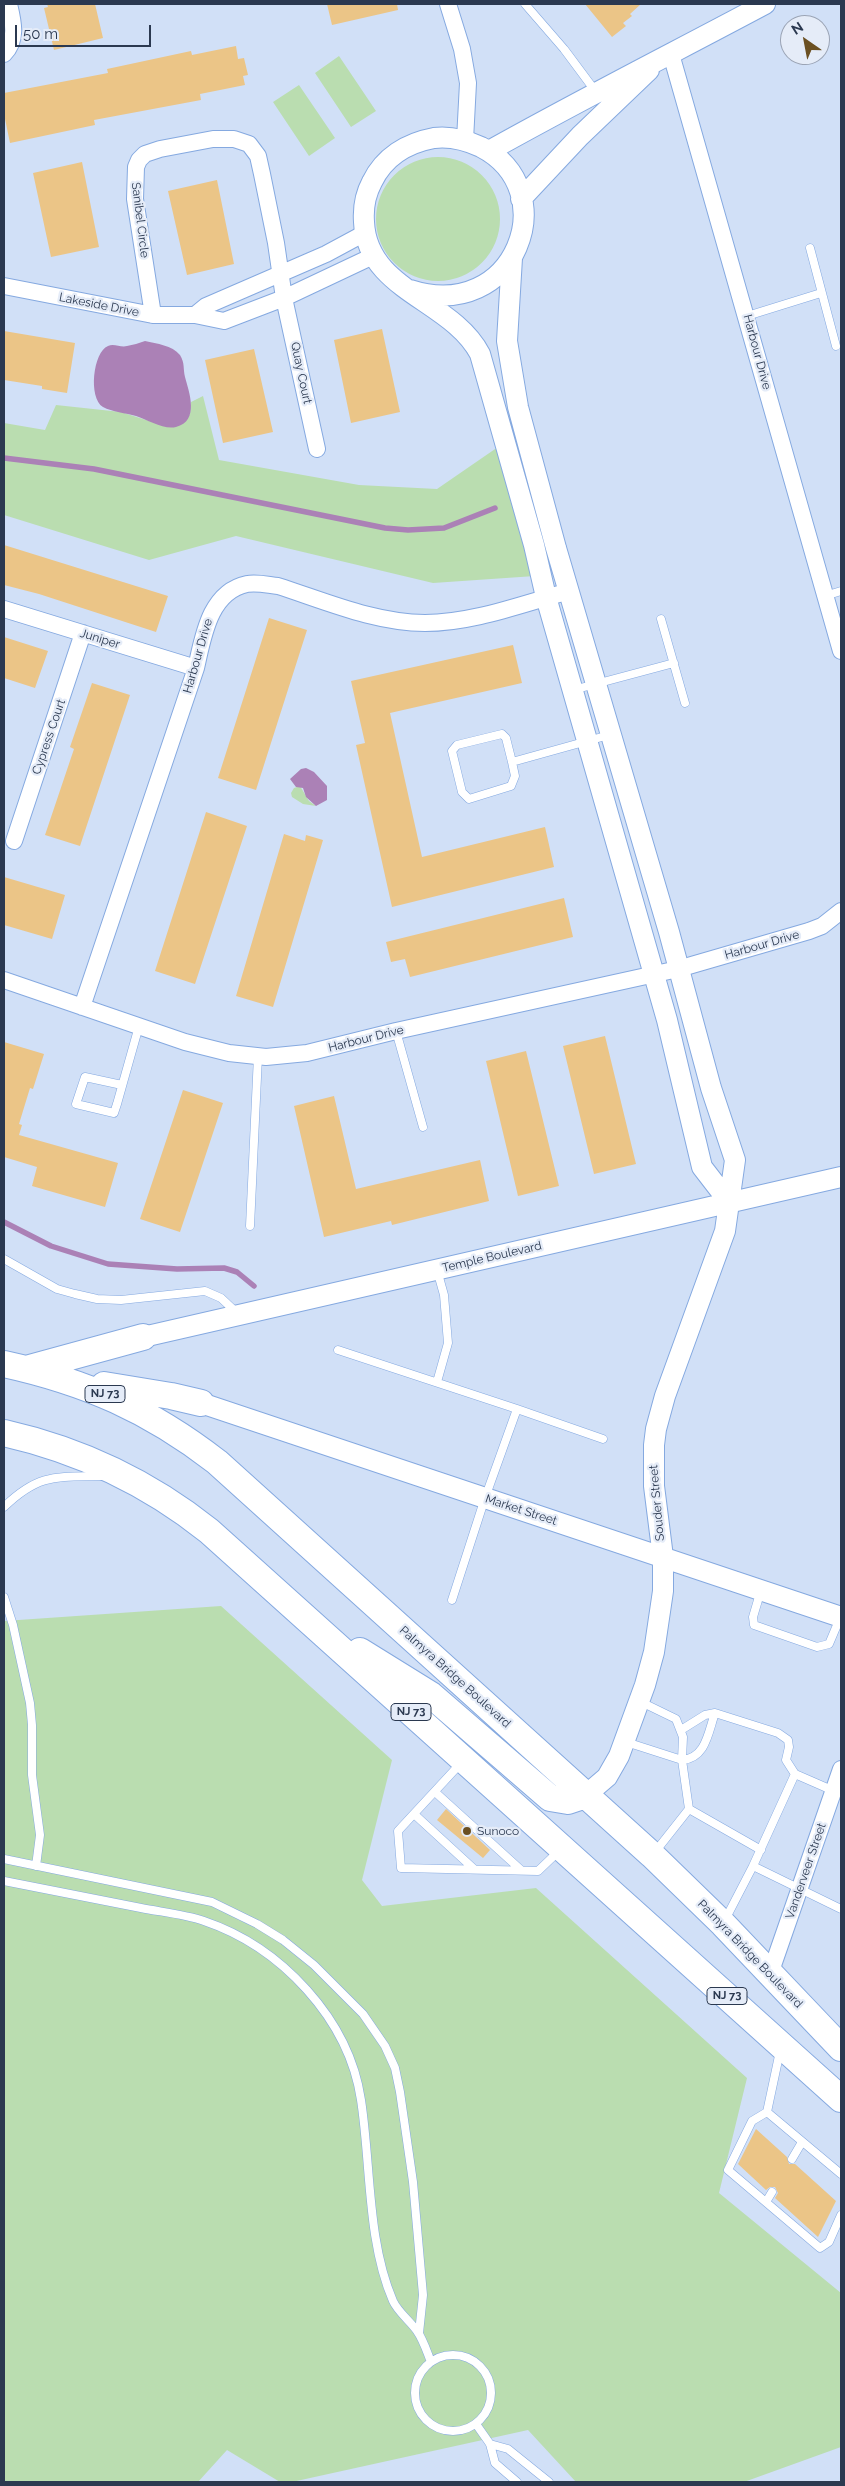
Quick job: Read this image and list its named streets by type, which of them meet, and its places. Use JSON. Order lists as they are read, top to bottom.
{
  "streets": {
    "highway": ["NJ 73", "Palmyra Bridge Boulevard"],
    "street": [
      "Sanibel Circle",
      "Lakeside Drive",
      "Harbour Drive",
      "Quay Court",
      "Juniper",
      "Cypress Court",
      "Temple Boulevard",
      "Souder Street",
      "Market Street",
      "Vanderveer Street"
    ]
  },
  "crossings": [
    ["Sanibel Circle", "Lakeside Drive"],
    ["Sanibel Circle", "Quay Court"],
    ["Lakeside Drive", "Quay Court"],
    ["Harbour Drive", "Juniper"],
    ["Juniper", "Cypress Court"],
    ["Temple Boulevard", "Souder Street"],
    ["Souder Street", "Market Street"],
    ["Souder Street", "Palmyra Bridge Boulevard"],
    ["Palmyra Bridge Boulevard", "Vanderveer Street"]
  ],
  "places": ["Sunoco"],
  "scale_bar": "50 m",
  "north": "top left"
}
